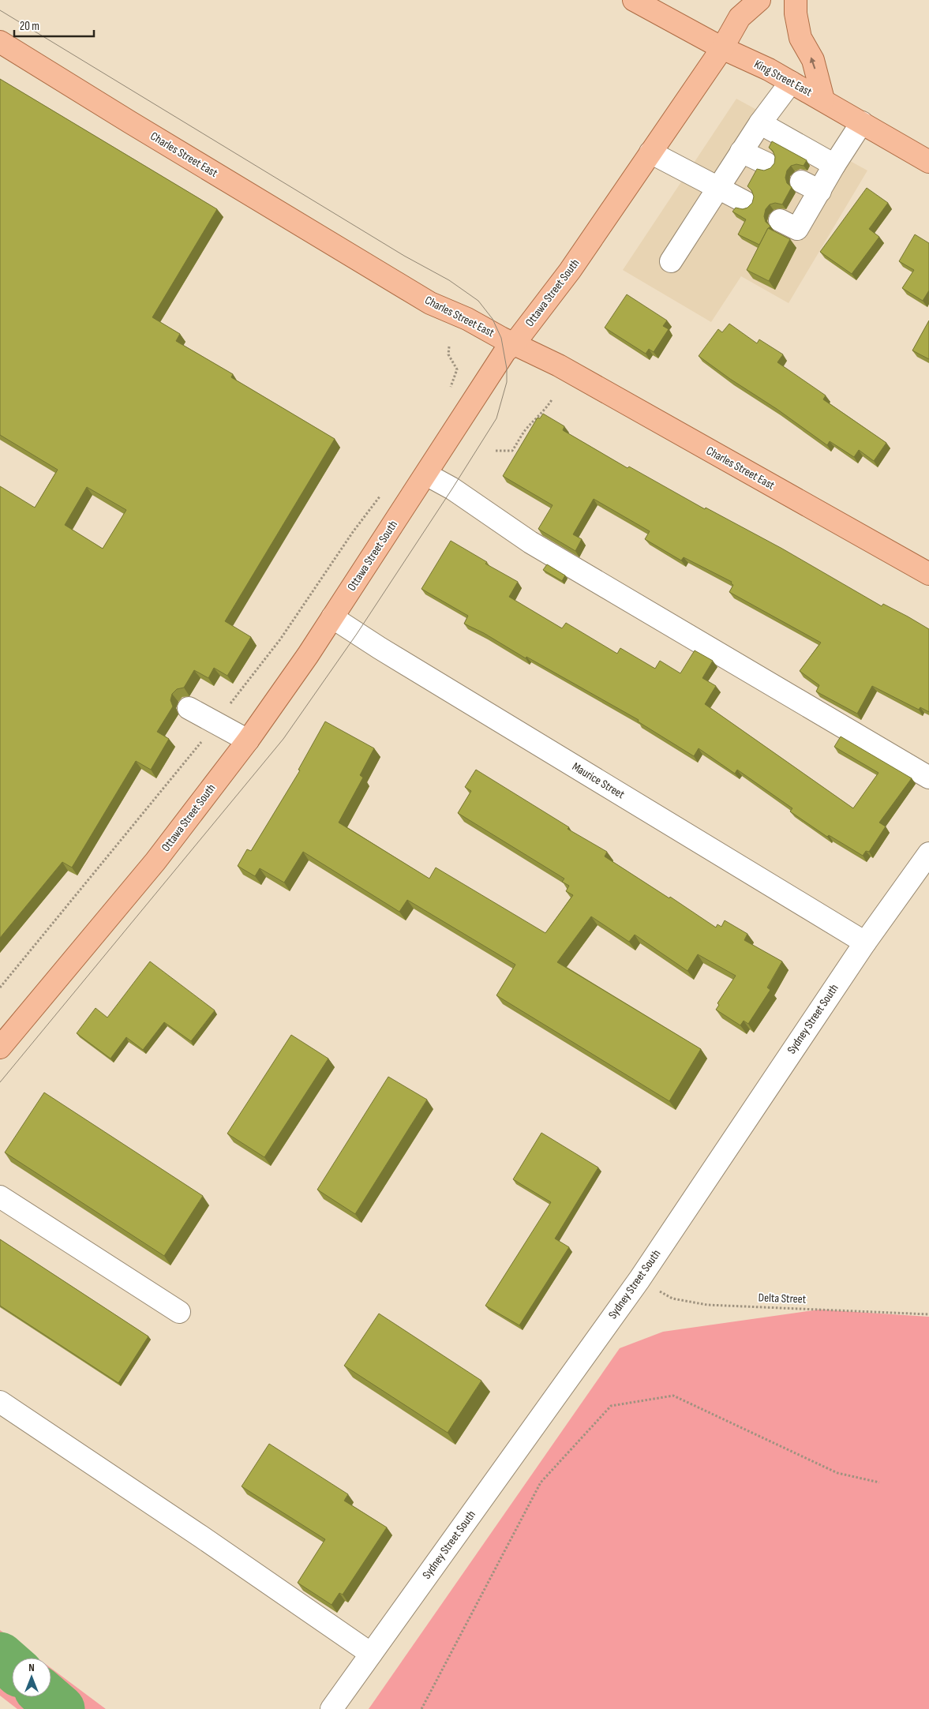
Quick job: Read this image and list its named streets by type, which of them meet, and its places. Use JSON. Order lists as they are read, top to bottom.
{
  "streets": {
    "main road": ["King Street East", "Charles Street East", "Ottawa Street South"],
    "street": ["Maurice Street", "Sydney Street South"],
    "path": ["Delta Street"]
  },
  "crossings": [
    ["King Street East", "Ottawa Street South"],
    ["Charles Street East", "Ottawa Street South"],
    ["Ottawa Street South", "Maurice Street"],
    ["Maurice Street", "Sydney Street South"],
    ["Sydney Street South", "Delta Street"]
  ],
  "scale_bar": "20 m",
  "north": "top"
}
